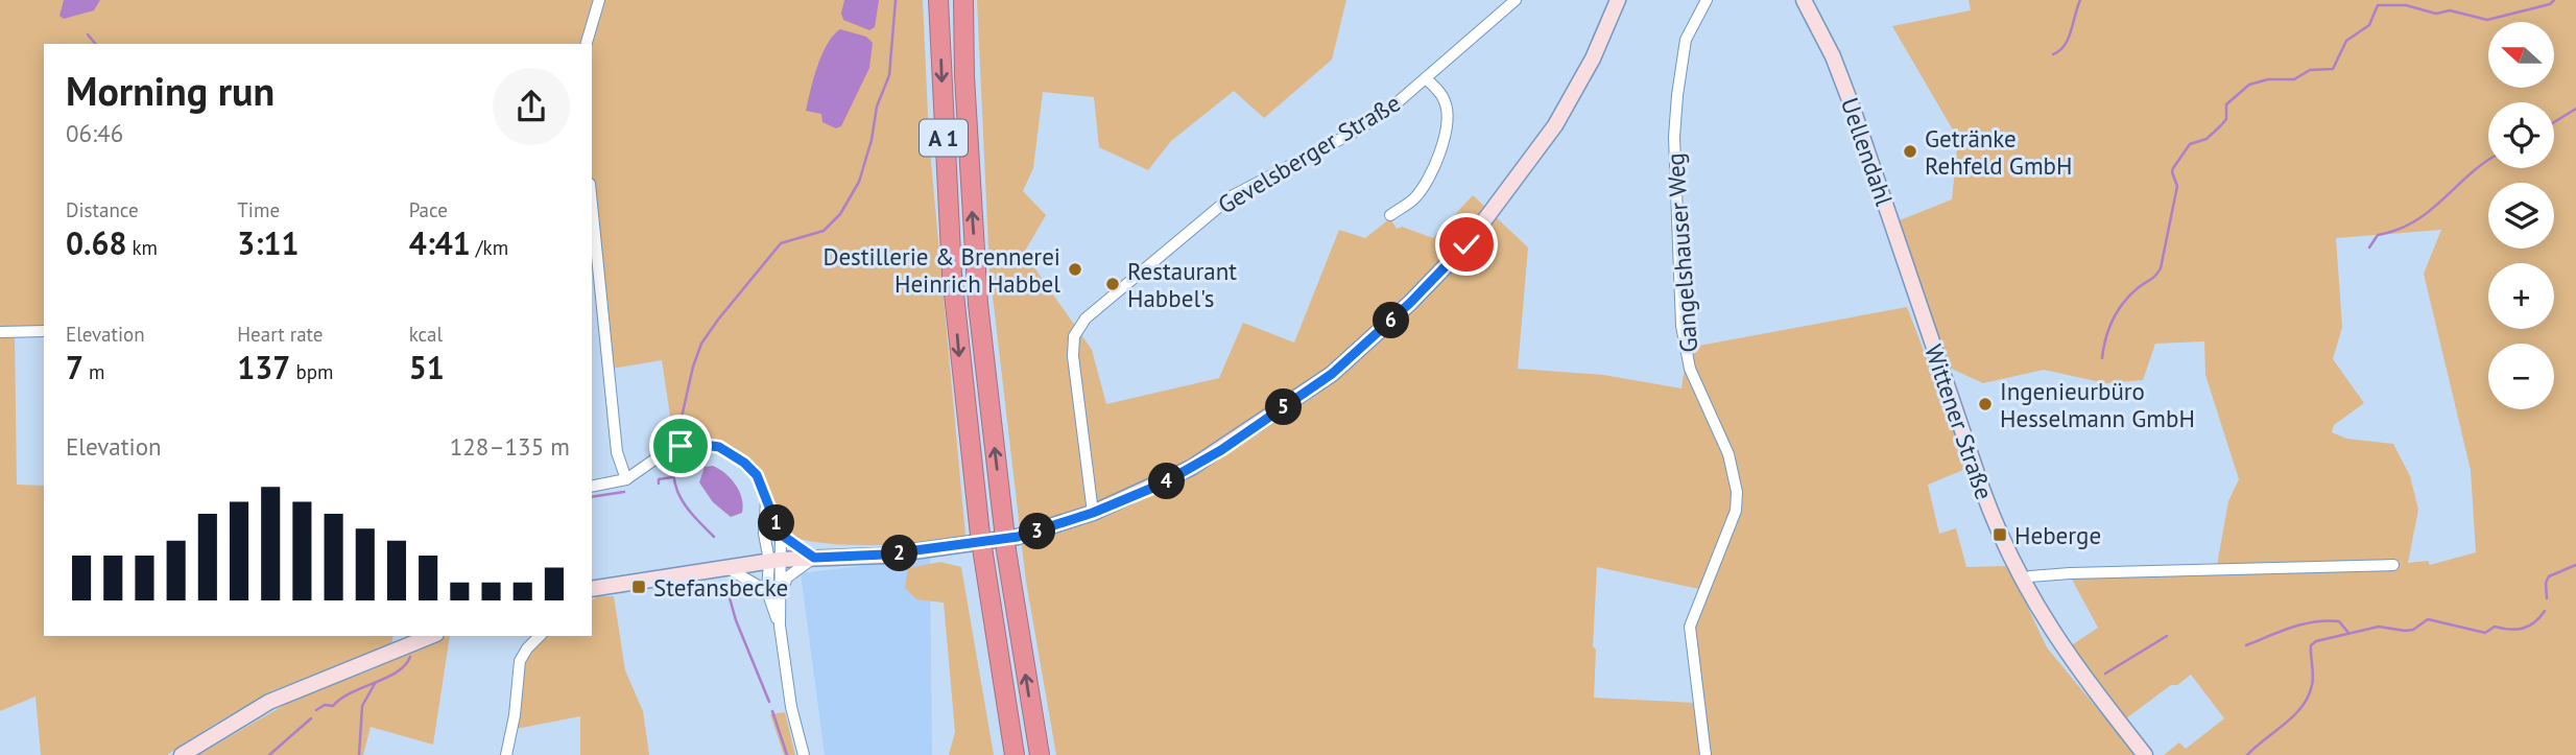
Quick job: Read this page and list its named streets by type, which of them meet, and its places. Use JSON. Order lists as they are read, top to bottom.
{
  "streets": {
    "highway": ["A 1"],
    "main road": ["Uellendahl", "Wittener Straße"],
    "street": ["Gevelsberger Straße", "Gangelshauser Weg"]
  },
  "crossings": [
    ["Uellendahl", "Wittener Straße"]
  ],
  "places": {
    "other": [
      "Getränke Rehfeld GmbH",
      "Destillerie & Brennerei Heinrich Habbel",
      "Restaurant Habbel's",
      "Ingenieurbüro Hesselmann GmbH"
    ],
    "transit": ["Heberge", "Stefansbecke"]
  },
  "north": "left",
  "page": {
    "map_buttons": ["+", "−"],
    "heading": ["Morning run", "06:46"],
    "stats": [
      ["Distance", "0.68 km"],
      ["Time", "3:11"],
      ["Pace", "4:41 /km"],
      ["Elevation", "7 m"],
      ["Heart rate", "137 bpm"],
      ["kcal", "51"]
    ],
    "pins": [
      "6",
      "5",
      "4",
      "1",
      "3",
      "2"
    ],
    "chart": ["Elevation", "128–135 m"]
  }
}
